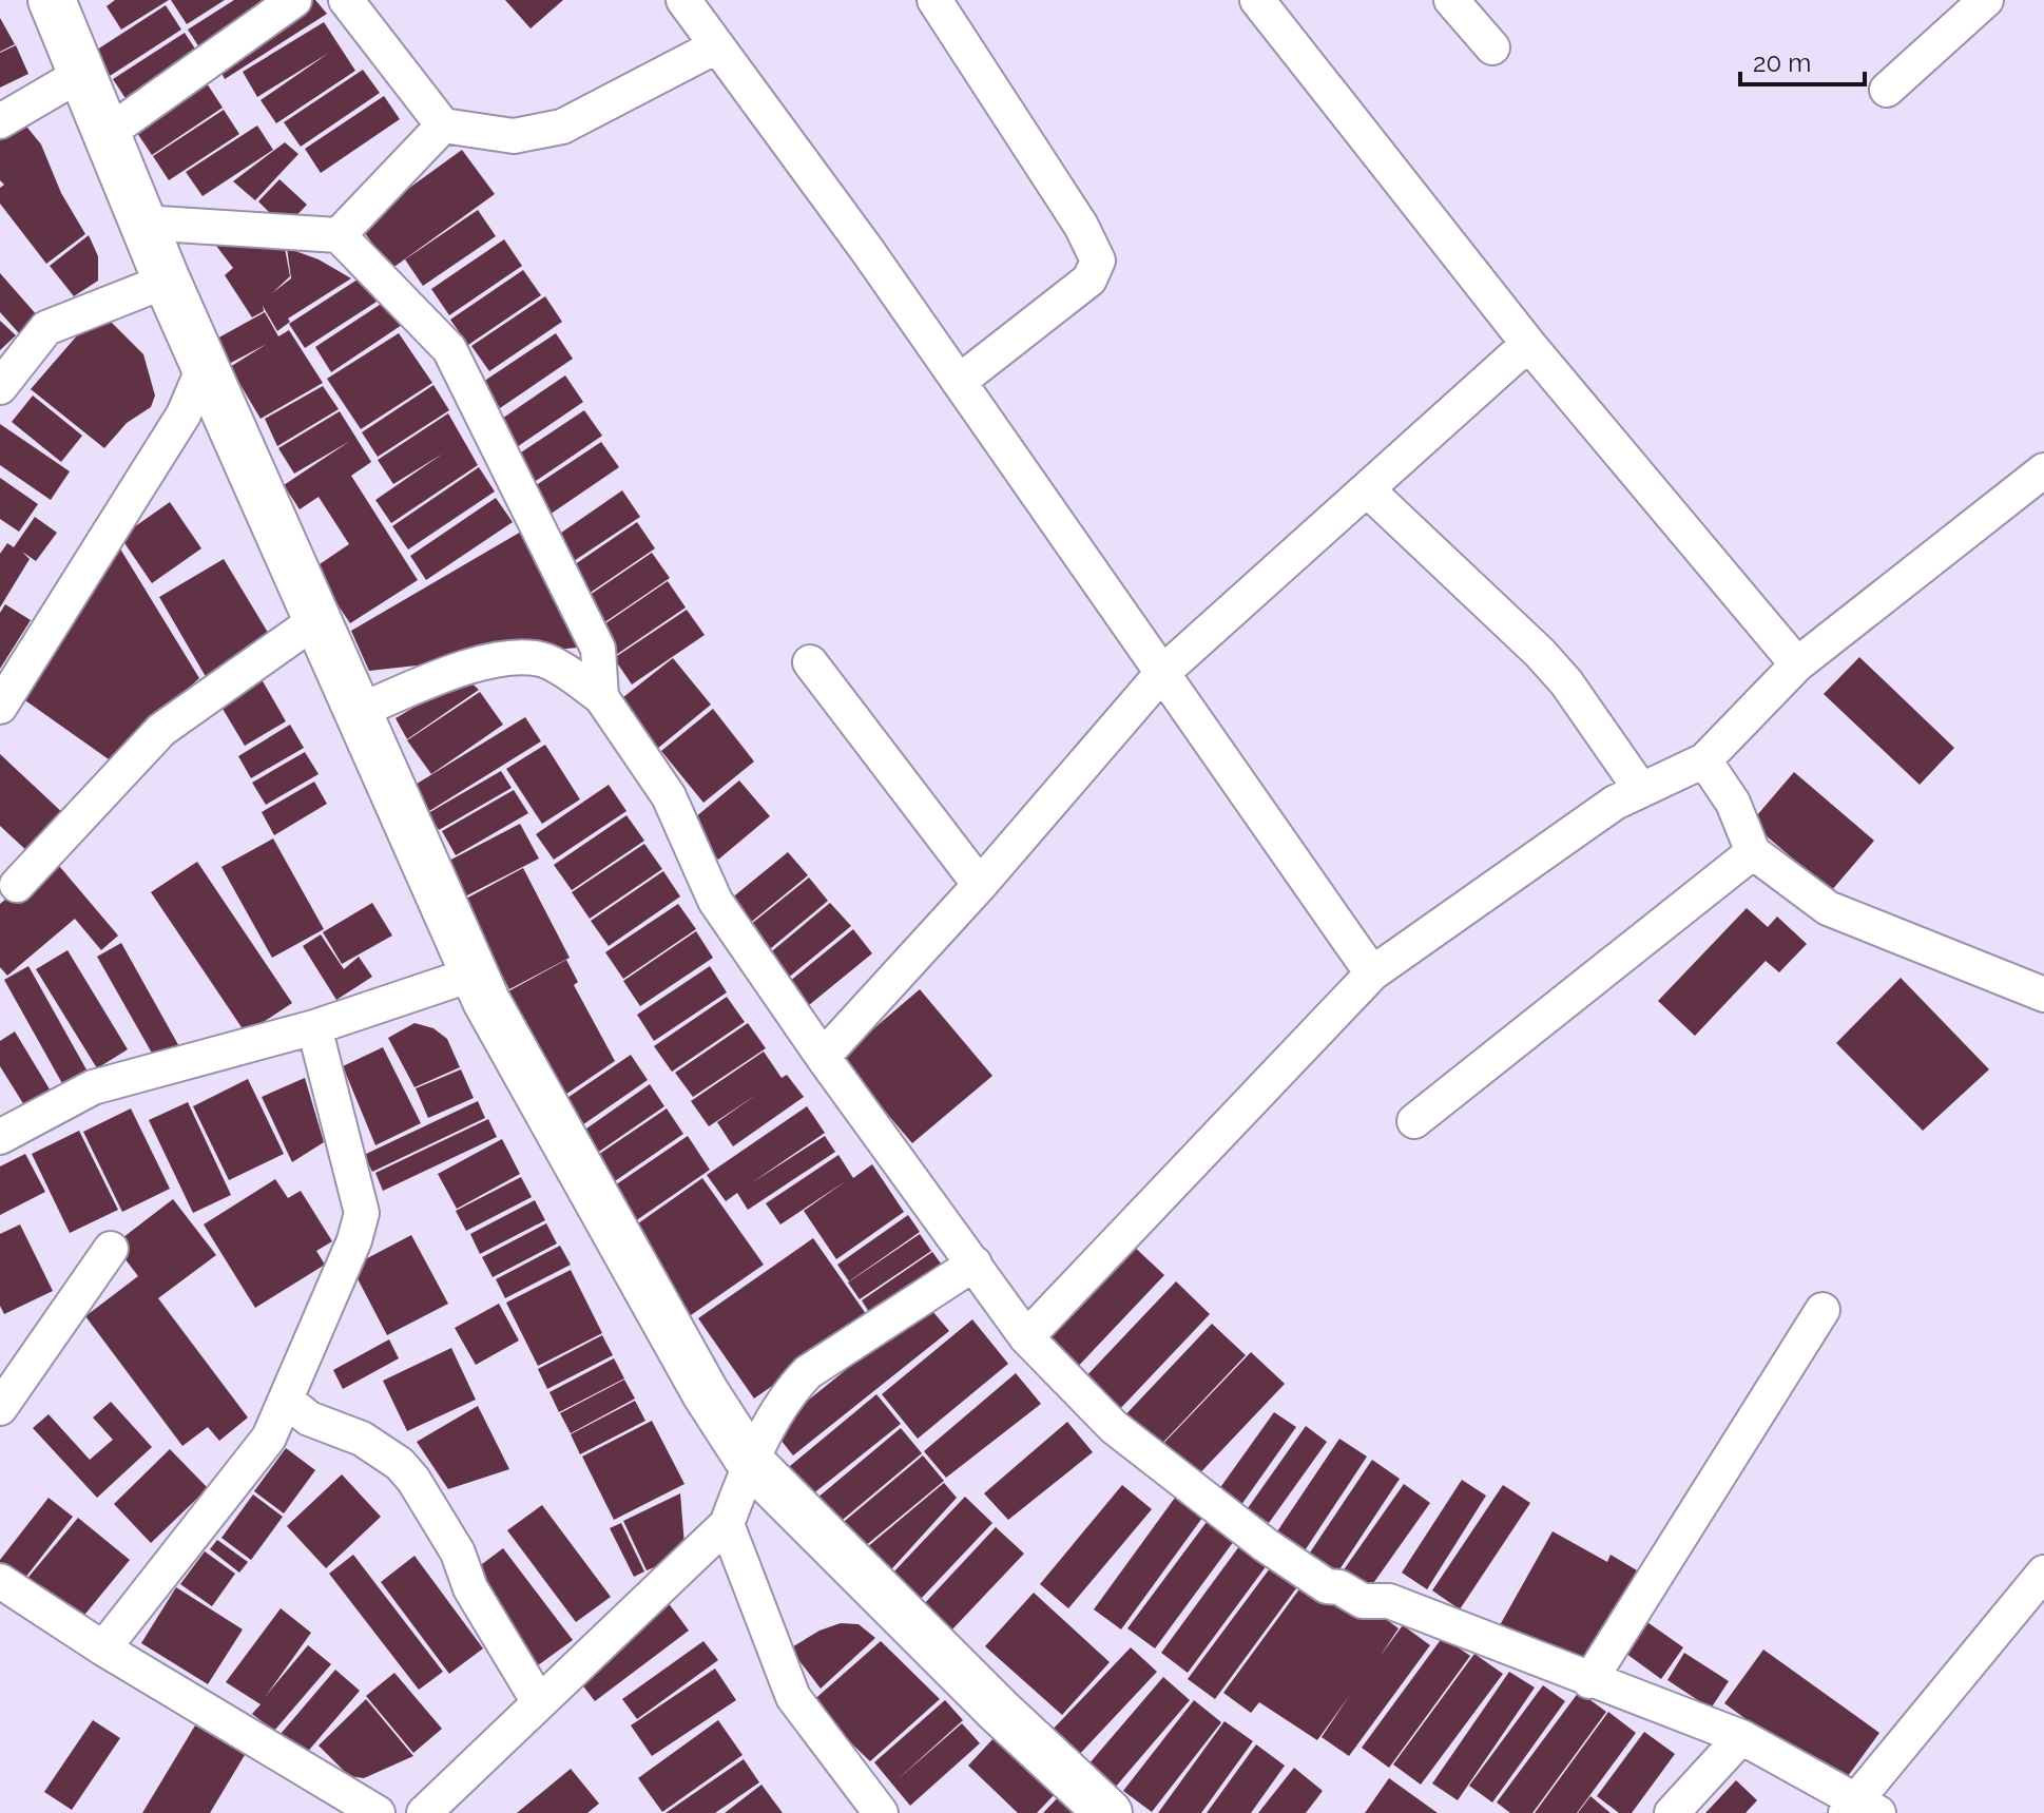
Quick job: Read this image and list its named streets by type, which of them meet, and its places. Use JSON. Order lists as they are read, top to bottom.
{
  "scale_bar": "20 m"
}
